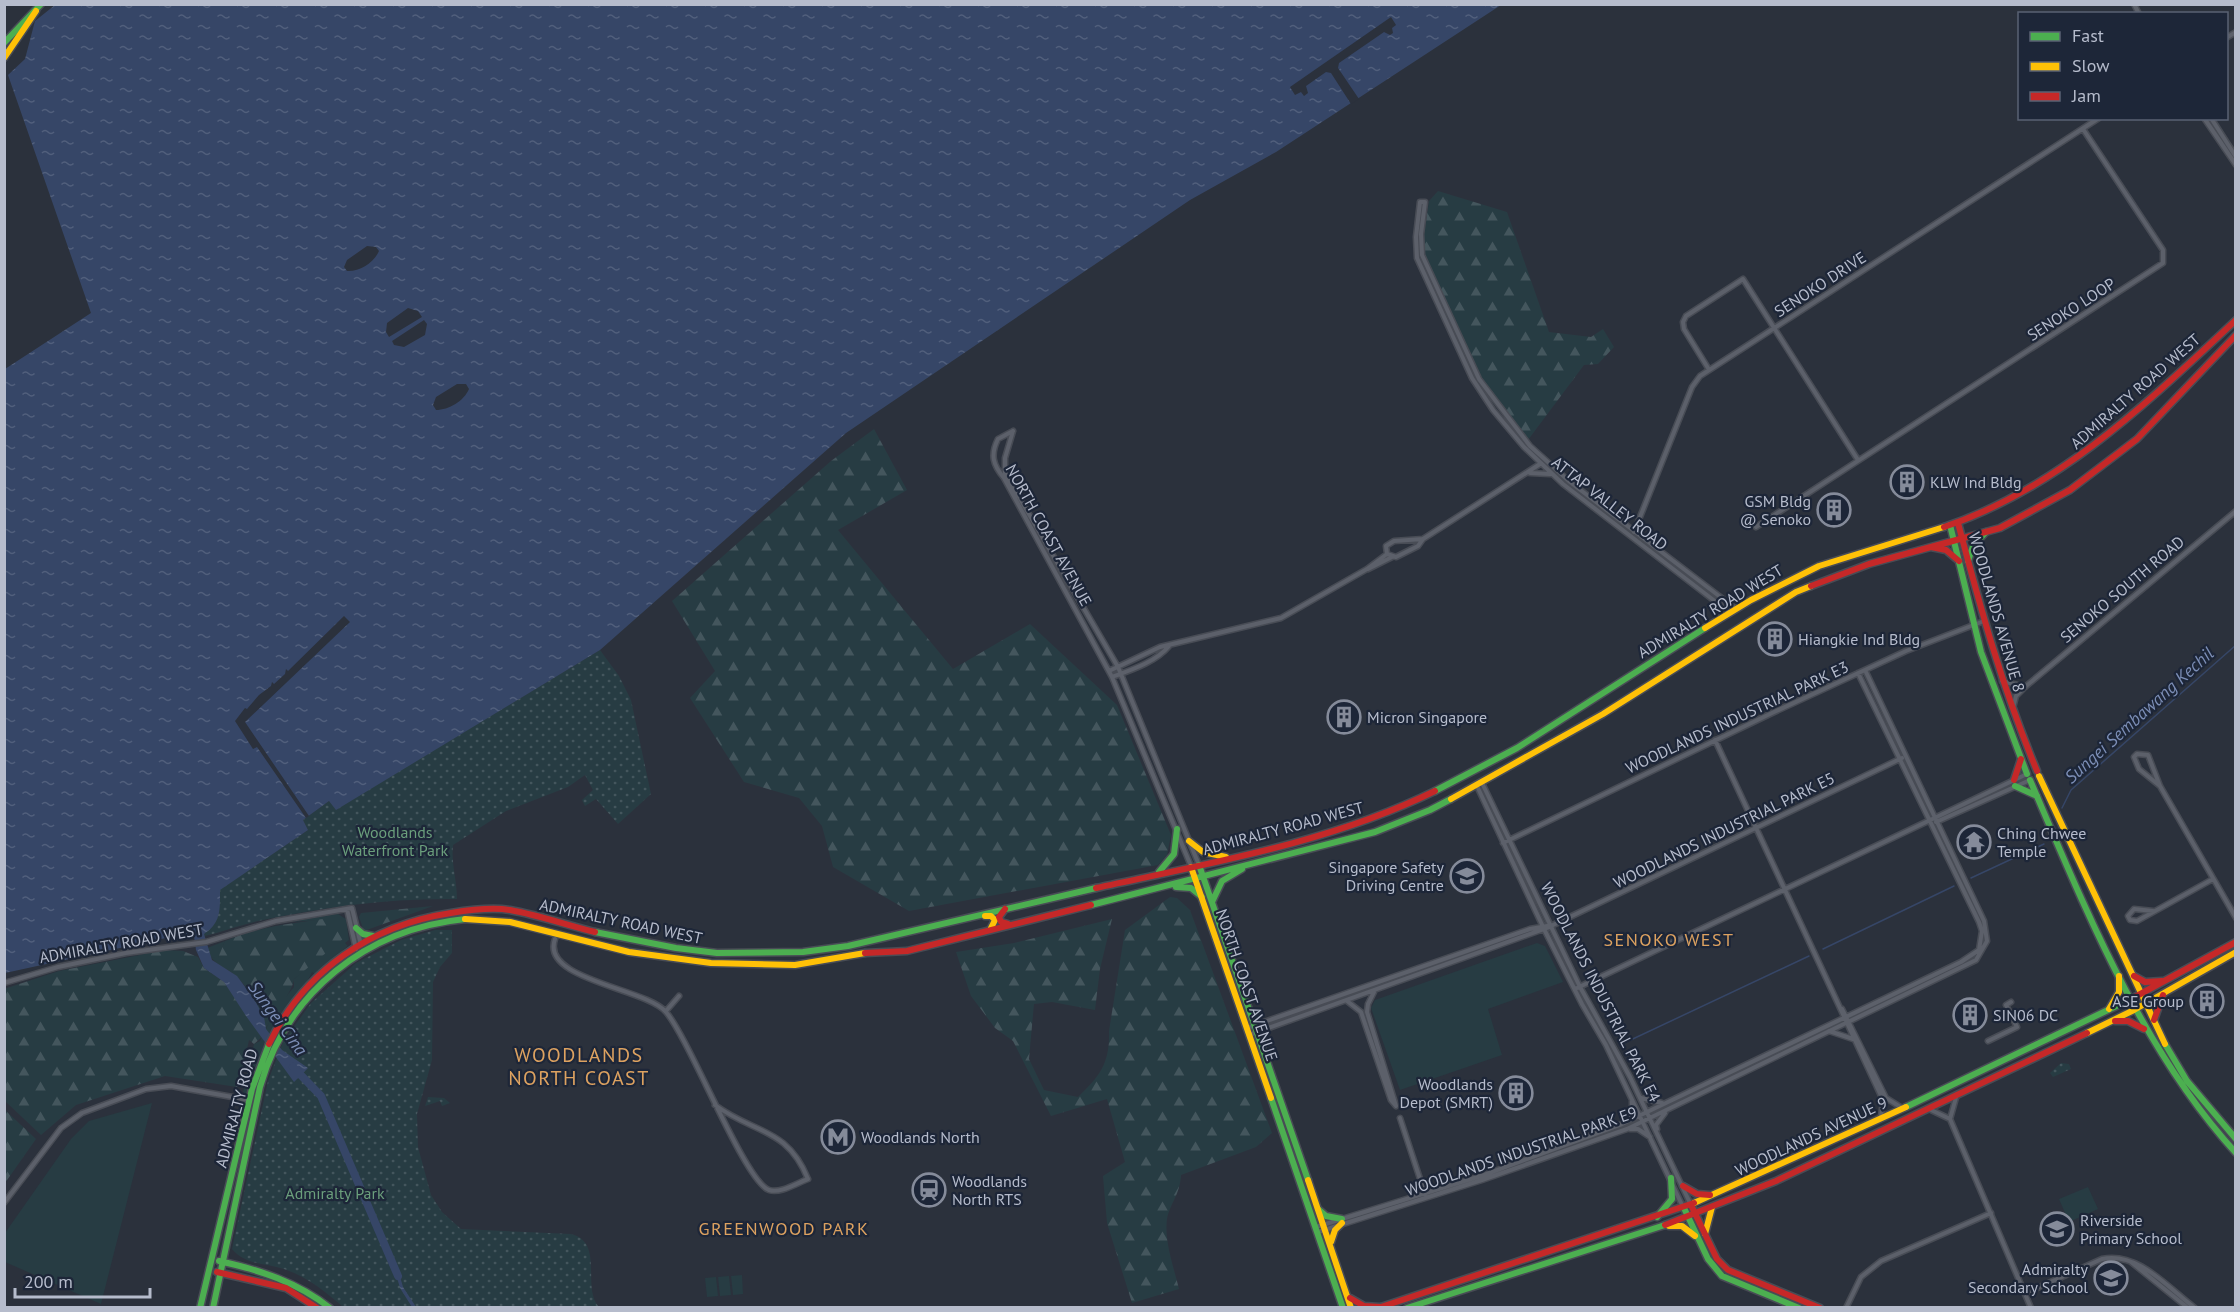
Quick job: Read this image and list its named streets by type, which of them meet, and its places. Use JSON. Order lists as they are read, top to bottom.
{
  "streets": {
    "main road": [
      "ADMIRALTY ROAD WEST",
      "NORTH COAST AVENUE",
      "WOODLANDS AVENUE 8",
      "WOODLANDS INDUSTRIAL PARK E4",
      "ADMIRALTY ROAD",
      "WOODLANDS AVENUE 9"
    ],
    "street": [
      "SENOKO DRIVE",
      "SENOKO LOOP",
      "ATTAP VALLEY ROAD",
      "SENOKO SOUTH ROAD",
      "WOODLANDS INDUSTRIAL PARK E3",
      "WOODLANDS INDUSTRIAL PARK E5",
      "WOODLANDS INDUSTRIAL PARK E9"
    ]
  },
  "crossings": [
    ["SENOKO DRIVE", "SENOKO LOOP"],
    ["SENOKO DRIVE", "ATTAP VALLEY ROAD"],
    ["ADMIRALTY ROAD WEST", "ATTAP VALLEY ROAD"],
    ["ADMIRALTY ROAD WEST", "NORTH COAST AVENUE"],
    ["ADMIRALTY ROAD WEST", "WOODLANDS AVENUE 8"],
    ["ADMIRALTY ROAD WEST", "WOODLANDS INDUSTRIAL PARK E4"],
    ["ADMIRALTY ROAD WEST", "ADMIRALTY ROAD"],
    ["NORTH COAST AVENUE", "WOODLANDS INDUSTRIAL PARK E5"],
    ["NORTH COAST AVENUE", "WOODLANDS INDUSTRIAL PARK E9"],
    ["SENOKO SOUTH ROAD", "WOODLANDS AVENUE 8"],
    ["WOODLANDS AVENUE 8", "WOODLANDS INDUSTRIAL PARK E3"],
    ["WOODLANDS AVENUE 8", "WOODLANDS AVENUE 9"],
    ["WOODLANDS INDUSTRIAL PARK E3", "WOODLANDS INDUSTRIAL PARK E4"],
    ["WOODLANDS INDUSTRIAL PARK E5", "WOODLANDS INDUSTRIAL PARK E4"],
    ["WOODLANDS INDUSTRIAL PARK E4", "WOODLANDS AVENUE 9"],
    ["WOODLANDS INDUSTRIAL PARK E4", "WOODLANDS INDUSTRIAL PARK E9"]
  ],
  "districts": ["SENOKO WEST", "WOODLANDS NORTH COAST", "GREENWOOD PARK"],
  "water": ["Sungei Sembawang Kechil", "Sungei Cina"],
  "parks": ["Woodlands Waterfront Park", "Admiralty Park"],
  "places": {
    "building": [
      "KLW Ind Bldg",
      "GSM Bldg @ Senoko",
      "Hiangkie Ind Bldg",
      "Micron Singapore",
      "ASE Group",
      "SIN06 DC",
      "Woodlands Depot (SMRT)"
    ],
    "temple": ["Ching Chwee Temple"],
    "school or university": ["Singapore Safety Driving Centre", "Riverside Primary School", "Admiralty Secondary School"],
    "metro station": ["Woodlands North"],
    "station": ["Woodlands North RTS"]
  },
  "legend": ["Fast", "Slow", "Jam"],
  "scale_bar": "200 m"
}
